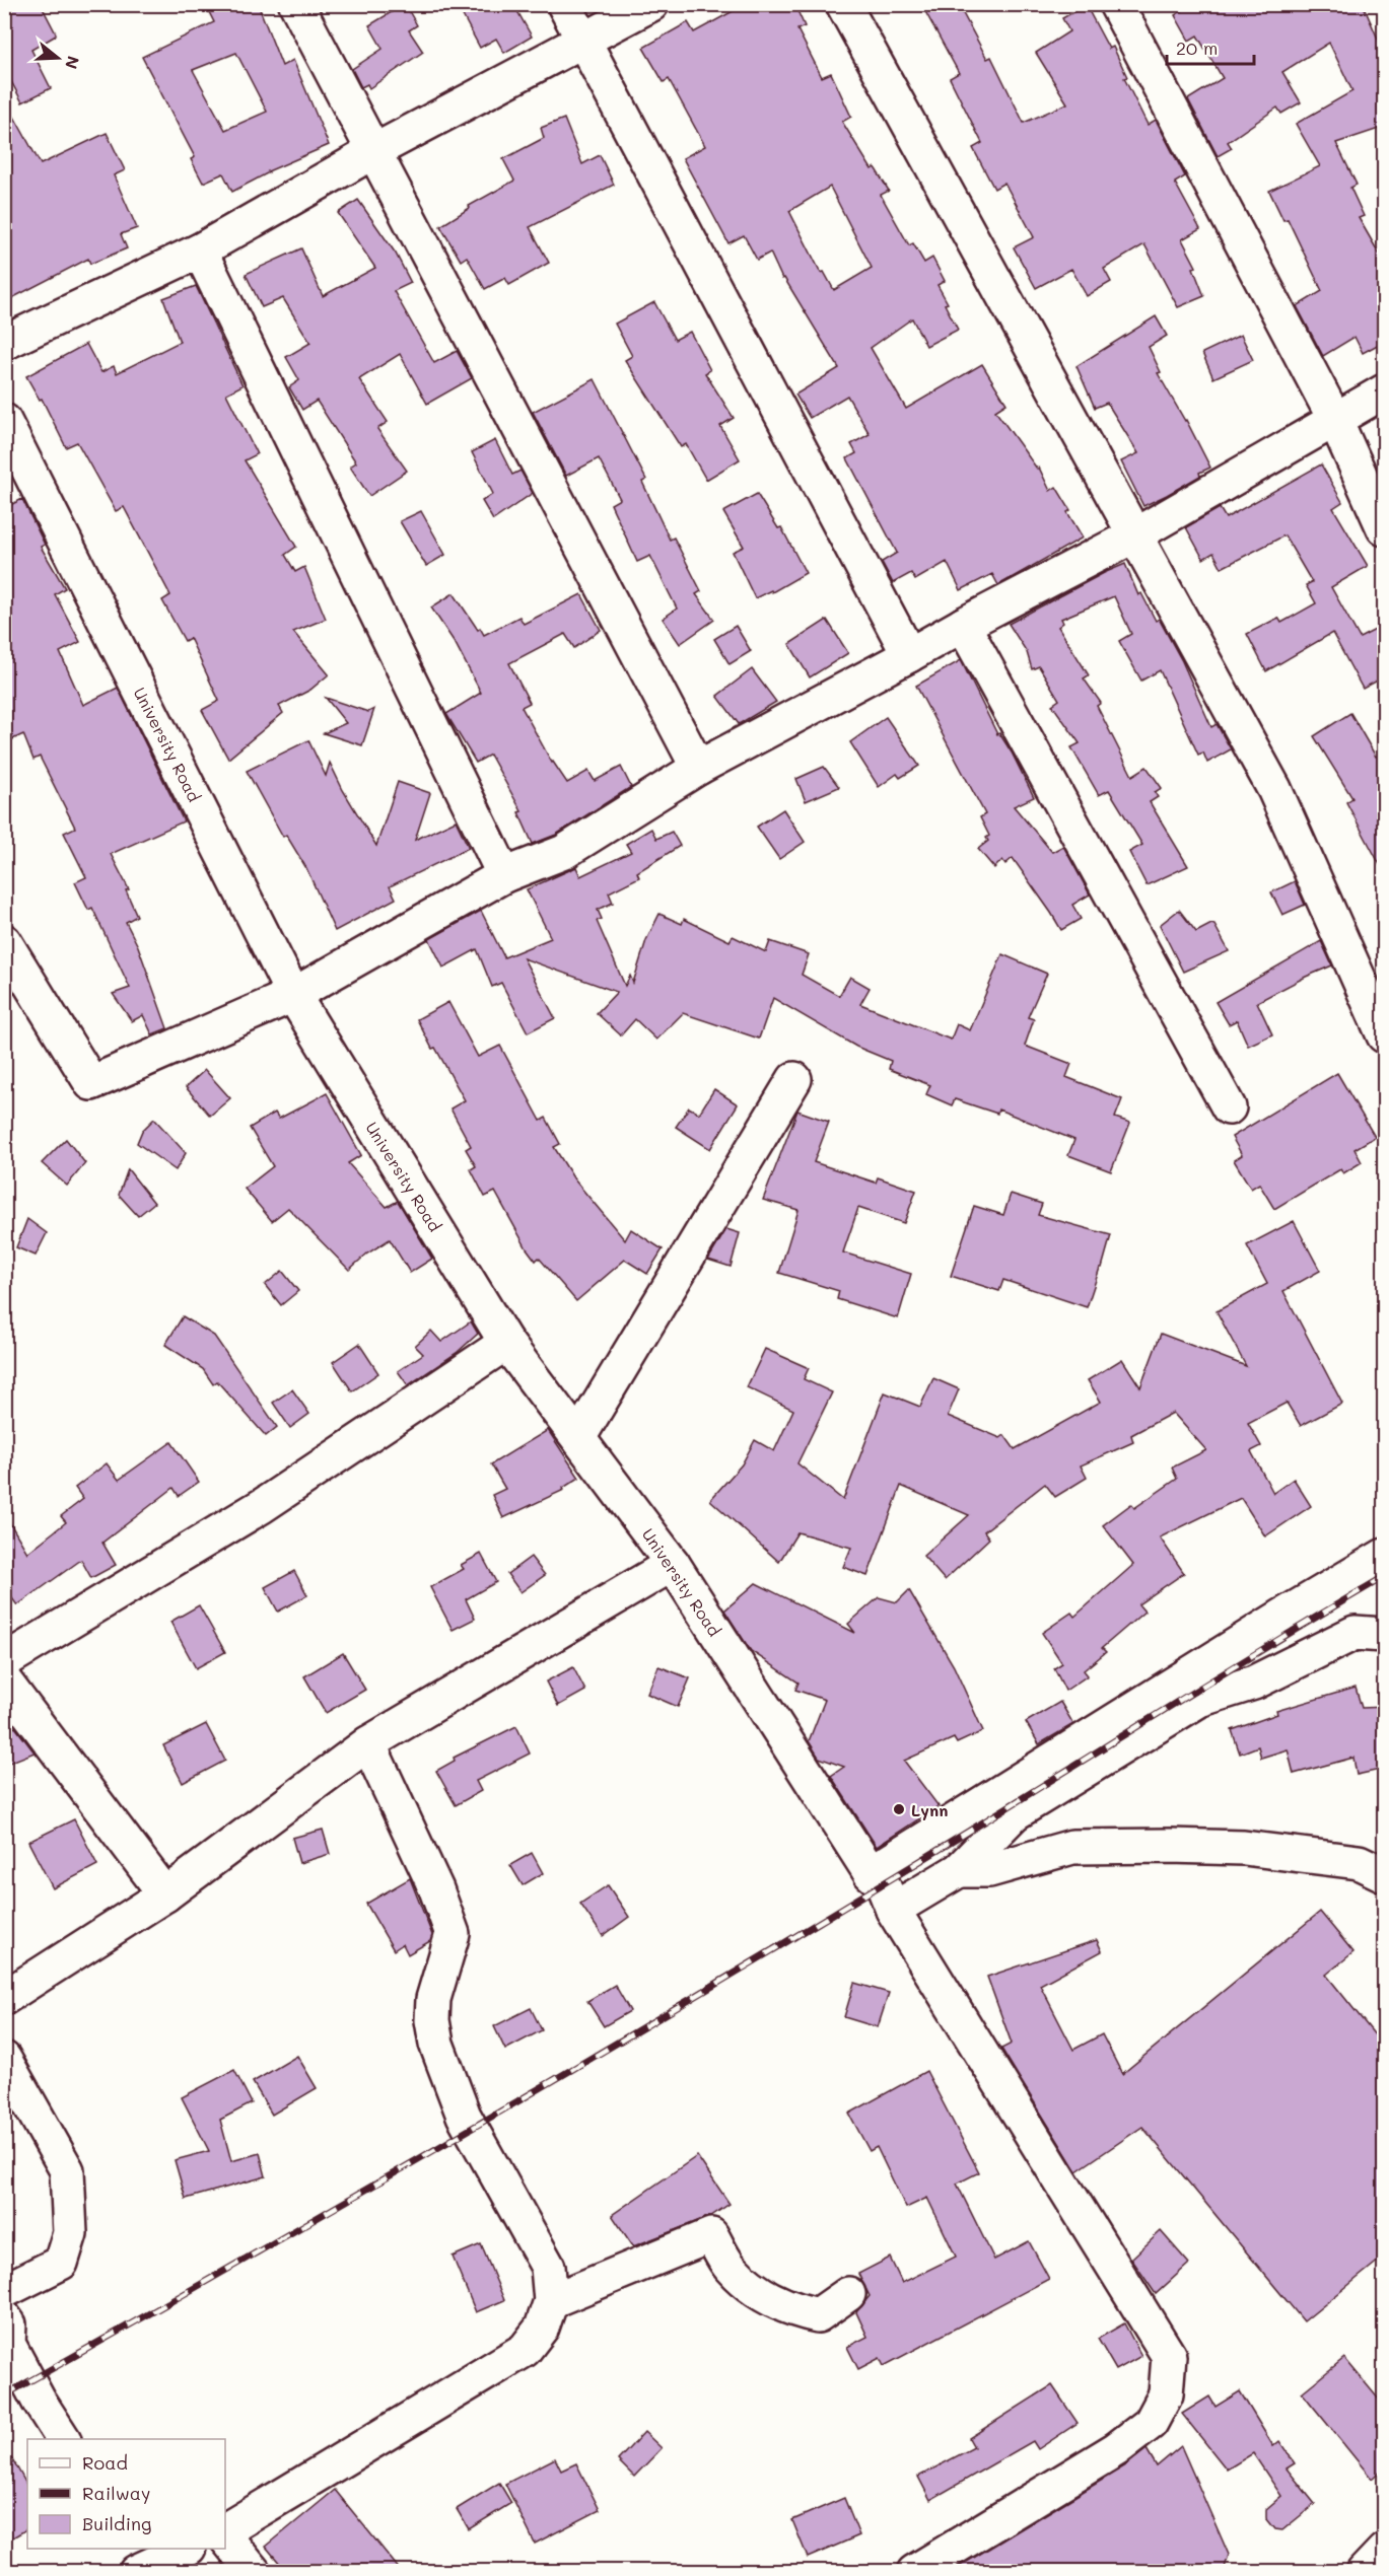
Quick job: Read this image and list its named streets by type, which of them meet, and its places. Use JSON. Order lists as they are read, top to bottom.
{
  "streets": {
    "street": ["University Road"]
  },
  "places": ["Lynn"],
  "legend": ["Road", "Railway", "Building"],
  "scale_bar": "20 m",
  "north": "right"
}
